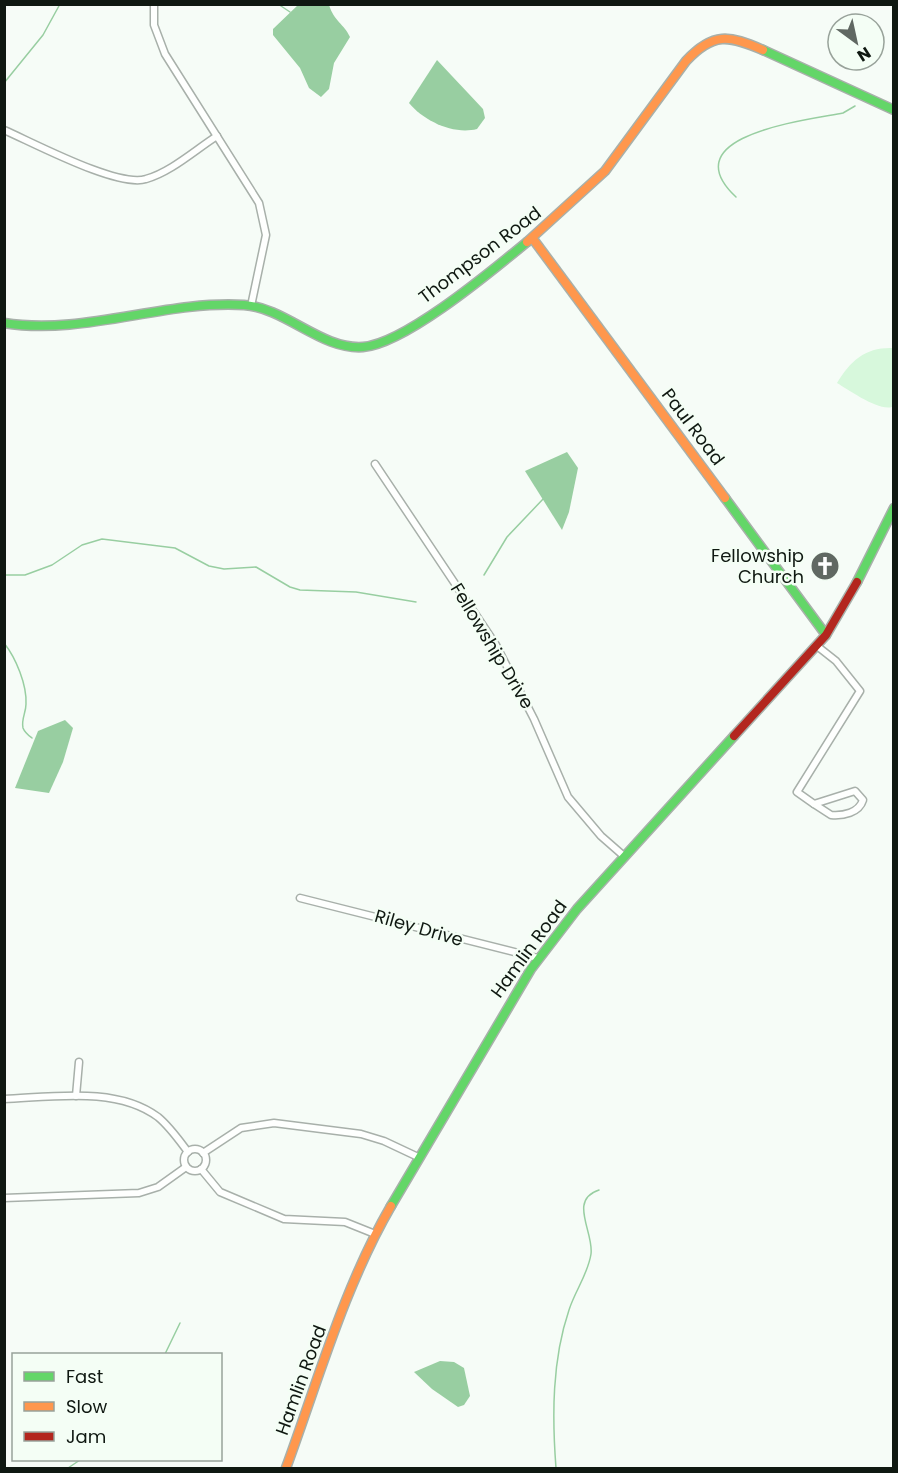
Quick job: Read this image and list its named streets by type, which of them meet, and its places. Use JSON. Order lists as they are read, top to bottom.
{
  "streets": {
    "street": [
      "Thompson Road",
      "Paul Road",
      "Fellowship Drive",
      "Riley Drive",
      "Hamlin Road"
    ]
  },
  "crossings": [
    ["Thompson Road", "Paul Road"],
    ["Paul Road", "Hamlin Road"],
    ["Fellowship Drive", "Hamlin Road"],
    ["Riley Drive", "Hamlin Road"]
  ],
  "places": {
    "church": ["Fellowship Church"]
  },
  "legend": ["Fast", "Slow", "Jam"],
  "north": "bottom right"
}
